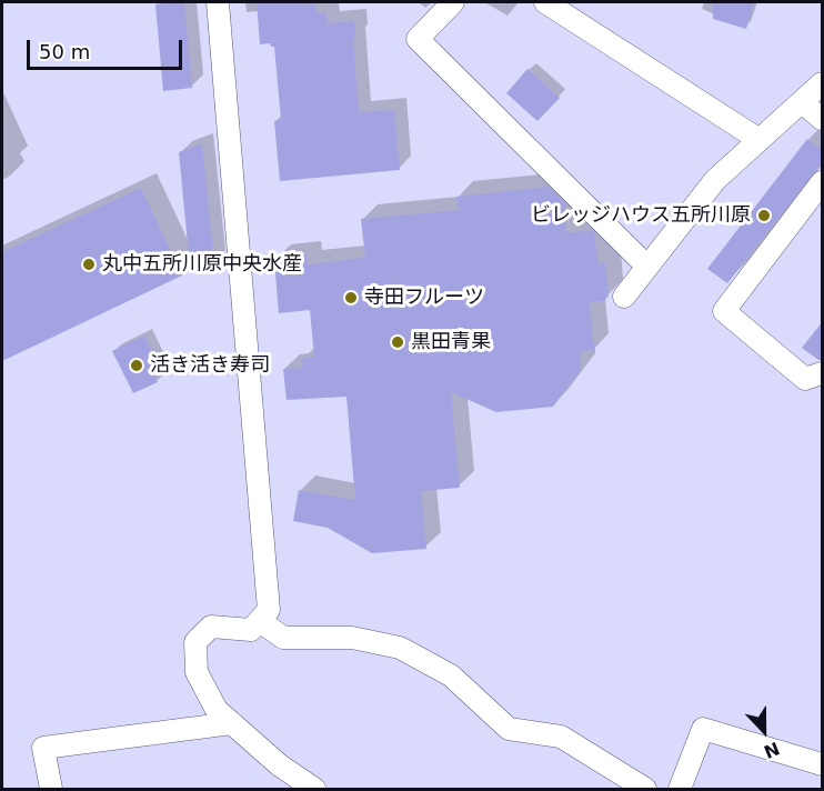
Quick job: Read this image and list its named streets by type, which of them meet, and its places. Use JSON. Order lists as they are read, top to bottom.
{
  "places": [
    "ビレッジハウス五所川原",
    "丸中五所川原中央水産",
    "寺田フルーツ",
    "黒田青果",
    "活き活き寿司"
  ],
  "scale_bar": "50 m",
  "north": "bottom"
}
